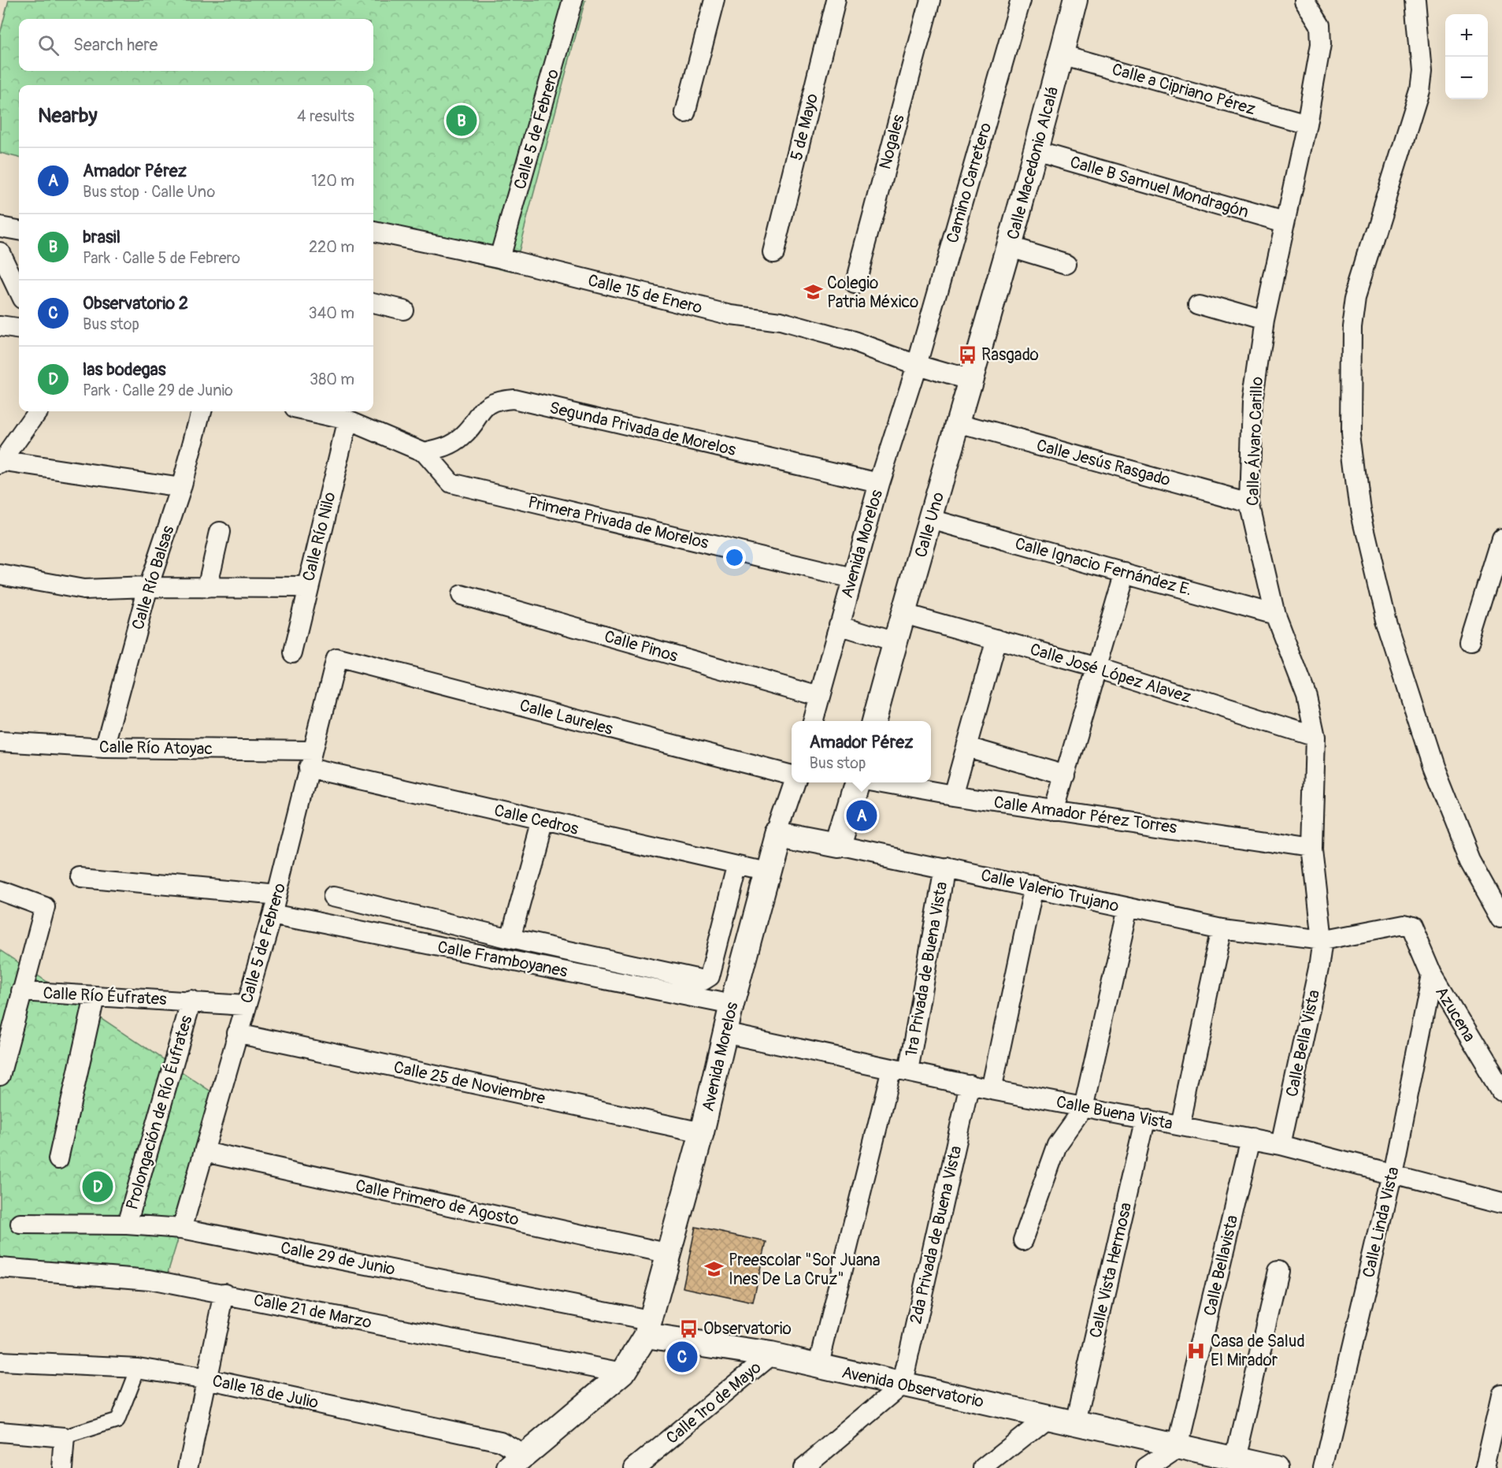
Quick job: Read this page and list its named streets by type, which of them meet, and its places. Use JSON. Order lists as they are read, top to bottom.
{
  "streets": {
    "street": [
      "Calle a Cipriano Pérez",
      "5 de Mayo",
      "Calle 5 de Febrero",
      "Nogales",
      "Calle Macedonio Alcalá",
      "Camino Carretero",
      "Calle B Samuel Mondragón",
      "Calle 15 de Enero",
      "Segunda Privada de Morelos",
      "Calle Álvaro Carillo",
      "Calle Jesús Rasgado",
      "Primera Privada de Morelos",
      "Calle Uno",
      "Calle Río Nilo",
      "Avenida Morelos",
      "Calle Ignacio Fernández E.",
      "Calle Río Balsas",
      "Calle Pinos",
      "Calle José López Alavez",
      "Calle Laureles",
      "Calle Río Atoyac",
      "Calle Amador Pérez Torres",
      "Calle Cedros",
      "Calle Valerio Trujano",
      "Calle Framboyanes",
      "1ra Privada de Buena Vista",
      "Calle Río Éufrates",
      "Azucena",
      "Calle Bella Vista",
      "Calle 25 de Noviembre",
      "Prolongación de Río Éufrates",
      "Calle Buena Vista",
      "Calle Primero de Agosto",
      "Calle Linda Vista",
      "2da Privada de Buena Vista",
      "Calle 29 de Junio",
      "Calle Bellavista",
      "Calle Vista Hermosa",
      "Calle 21 de Marzo",
      "Avenida Observatorio",
      "Calle 18 de Julio",
      "Calle 1ro de Mayo"
    ]
  },
  "crossings": [
    ["Calle a Cipriano Pérez", "Calle Macedonio Alcalá"],
    ["Calle a Cipriano Pérez", "Calle Álvaro Carillo"],
    ["Calle 5 de Febrero", "Calle 15 de Enero"],
    ["Calle 5 de Febrero", "Calle Laureles"],
    ["Calle 5 de Febrero", "Calle Río Atoyac"],
    ["Calle 5 de Febrero", "Calle Cedros"],
    ["Calle 5 de Febrero", "Calle Framboyanes"],
    ["Calle 5 de Febrero", "Calle Río Éufrates"],
    ["Calle 5 de Febrero", "Calle 25 de Noviembre"],
    ["Calle 5 de Febrero", "Calle Primero de Agosto"],
    ["Calle 5 de Febrero", "Calle 29 de Junio"],
    ["Calle Macedonio Alcalá", "Calle B Samuel Mondragón"],
    ["Calle Macedonio Alcalá", "Calle Uno"],
    ["Camino Carretero", "Calle 15 de Enero"],
    ["Camino Carretero", "Avenida Morelos"],
    ["Calle B Samuel Mondragón", "Calle Álvaro Carillo"],
    ["Calle 15 de Enero", "Calle Uno"],
    ["Calle 15 de Enero", "Avenida Morelos"],
    ["Segunda Privada de Morelos", "Primera Privada de Morelos"],
    ["Segunda Privada de Morelos", "Avenida Morelos"],
    ["Calle Álvaro Carillo", "Calle Jesús Rasgado"],
    ["Calle Álvaro Carillo", "Calle Ignacio Fernández E."],
    ["Calle Álvaro Carillo", "Calle José López Alavez"],
    ["Calle Álvaro Carillo", "Calle Amador Pérez Torres"],
    ["Calle Álvaro Carillo", "Calle Valerio Trujano"],
    ["Calle Álvaro Carillo", "Calle Bella Vista"],
    ["Calle Jesús Rasgado", "Calle Uno"],
    ["Primera Privada de Morelos", "Avenida Morelos"],
    ["Calle Uno", "Calle Ignacio Fernández E."],
    ["Calle Uno", "Calle José López Alavez"],
    ["Avenida Morelos", "Calle Pinos"],
    ["Avenida Morelos", "Calle Cedros"],
    ["Avenida Morelos", "Calle Valerio Trujano"],
    ["Avenida Morelos", "Calle Framboyanes"],
    ["Avenida Morelos", "Calle 25 de Noviembre"],
    ["Avenida Morelos", "Calle Buena Vista"],
    ["Avenida Morelos", "Calle Primero de Agosto"],
    ["Avenida Morelos", "Calle 29 de Junio"],
    ["Avenida Morelos", "Calle 21 de Marzo"],
    ["Avenida Morelos", "Avenida Observatorio"],
    ["Avenida Morelos", "Calle 18 de Julio"],
    ["Calle Río Balsas", "Calle Río Atoyac"],
    ["Calle Río Atoyac", "Calle Cedros"],
    ["Calle Valerio Trujano", "1ra Privada de Buena Vista"],
    ["Calle Valerio Trujano", "Azucena"],
    ["Calle Valerio Trujano", "Calle Bella Vista"],
    ["1ra Privada de Buena Vista", "Calle Buena Vista"],
    ["1ra Privada de Buena Vista", "Avenida Observatorio"],
    ["Calle Río Éufrates", "Prolongación de Río Éufrates"],
    ["Azucena", "Calle Linda Vista"],
    ["Calle Bella Vista", "Calle Buena Vista"],
    ["Prolongación de Río Éufrates", "Calle 29 de Junio"],
    ["Calle Buena Vista", "Calle Linda Vista"],
    ["Calle Buena Vista", "2da Privada de Buena Vista"],
    ["Calle Buena Vista", "Calle Bellavista"],
    ["Calle Buena Vista", "Calle Vista Hermosa"],
    ["2da Privada de Buena Vista", "Avenida Observatorio"],
    ["Calle 29 de Junio", "Avenida Observatorio"],
    ["Calle Bellavista", "Avenida Observatorio"],
    ["Calle Vista Hermosa", "Avenida Observatorio"],
    ["Avenida Observatorio", "Calle 1ro de Mayo"]
  ],
  "places": {
    "school or university": ["Colegio Patria México", "Preescolar \"Sor Juana Ines De La Cruz\""],
    "bus stop": ["Rasgado", "Observatorio"],
    "hospital": ["Casa de Salud El Mirador"]
  },
  "page": {
    "map_buttons": ["+", "−"],
    "search": "Search here",
    "heading": ["Nearby", "4 results"],
    "pins": [
      "B",
      "A",
      "D",
      "C"
    ],
    "list": [
      {
        "mark": "A",
        "name": "Amador Pérez",
        "note": "Bus stop · Calle Uno",
        "value": "120 m"
      },
      {
        "mark": "B",
        "name": "brasil",
        "note": "Park · Calle 5 de Febrero",
        "value": "220 m"
      },
      {
        "mark": "C",
        "name": "Observatorio 2",
        "note": "Bus stop",
        "value": "340 m"
      },
      {
        "mark": "D",
        "name": "las bodegas",
        "note": "Park · Calle 29 de Junio",
        "value": "380 m"
      }
    ],
    "popup": ["Amador Pérez", "Bus stop"]
  }
}
